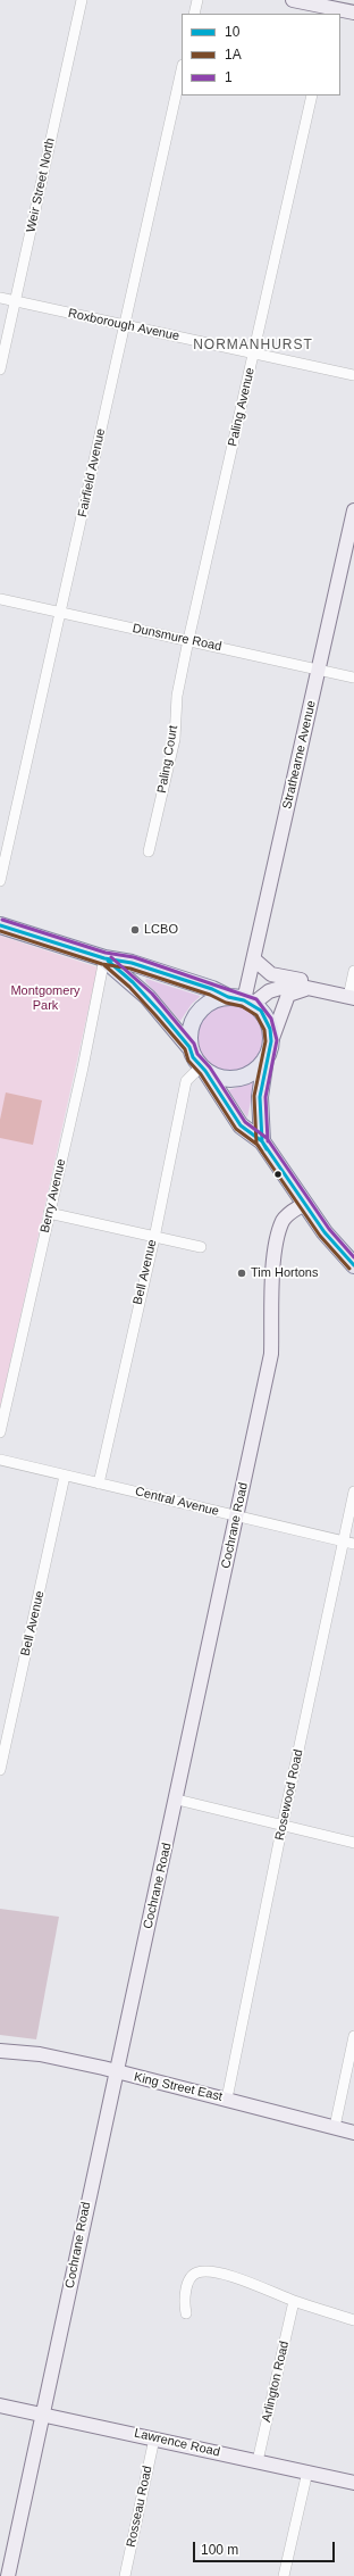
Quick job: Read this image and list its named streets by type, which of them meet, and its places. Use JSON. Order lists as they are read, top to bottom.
{
  "streets": {
    "street": [
      "Weir Street North",
      "Roxborough Avenue",
      "Paling Avenue",
      "Fairfield Avenue",
      "Dunsmure Road",
      "Strathearne Avenue",
      "Paling Court",
      "Berry Avenue",
      "Bell Avenue",
      "Central Avenue",
      "Cochrane Road",
      "Rosewood Road",
      "King Street East",
      "Arlington Road",
      "Lawrence Road",
      "Rosseau Road"
    ]
  },
  "crossings": [
    ["Weir Street North", "Roxborough Avenue"],
    ["Roxborough Avenue", "Paling Avenue"],
    ["Roxborough Avenue", "Fairfield Avenue"],
    ["Paling Avenue", "Dunsmure Road"],
    ["Paling Avenue", "Paling Court"],
    ["Fairfield Avenue", "Dunsmure Road"],
    ["Dunsmure Road", "Strathearne Avenue"],
    ["Dunsmure Road", "Paling Court"],
    ["Strathearne Avenue", "Bell Avenue"],
    ["Bell Avenue", "Central Avenue"],
    ["Central Avenue", "Cochrane Road"],
    ["Central Avenue", "Rosewood Road"],
    ["Cochrane Road", "King Street East"],
    ["Cochrane Road", "Lawrence Road"],
    ["Rosewood Road", "King Street East"],
    ["Arlington Road", "Lawrence Road"],
    ["Lawrence Road", "Rosseau Road"]
  ],
  "districts": ["NORMANHURST"],
  "parks": ["Montgomery Park"],
  "places": ["LCBO", "Tim Hortons"],
  "lines": ["transit line 1", "transit line 10", "transit line 1A"],
  "legend": ["10", "1A", "1"],
  "scale_bar": "100 m"
}
